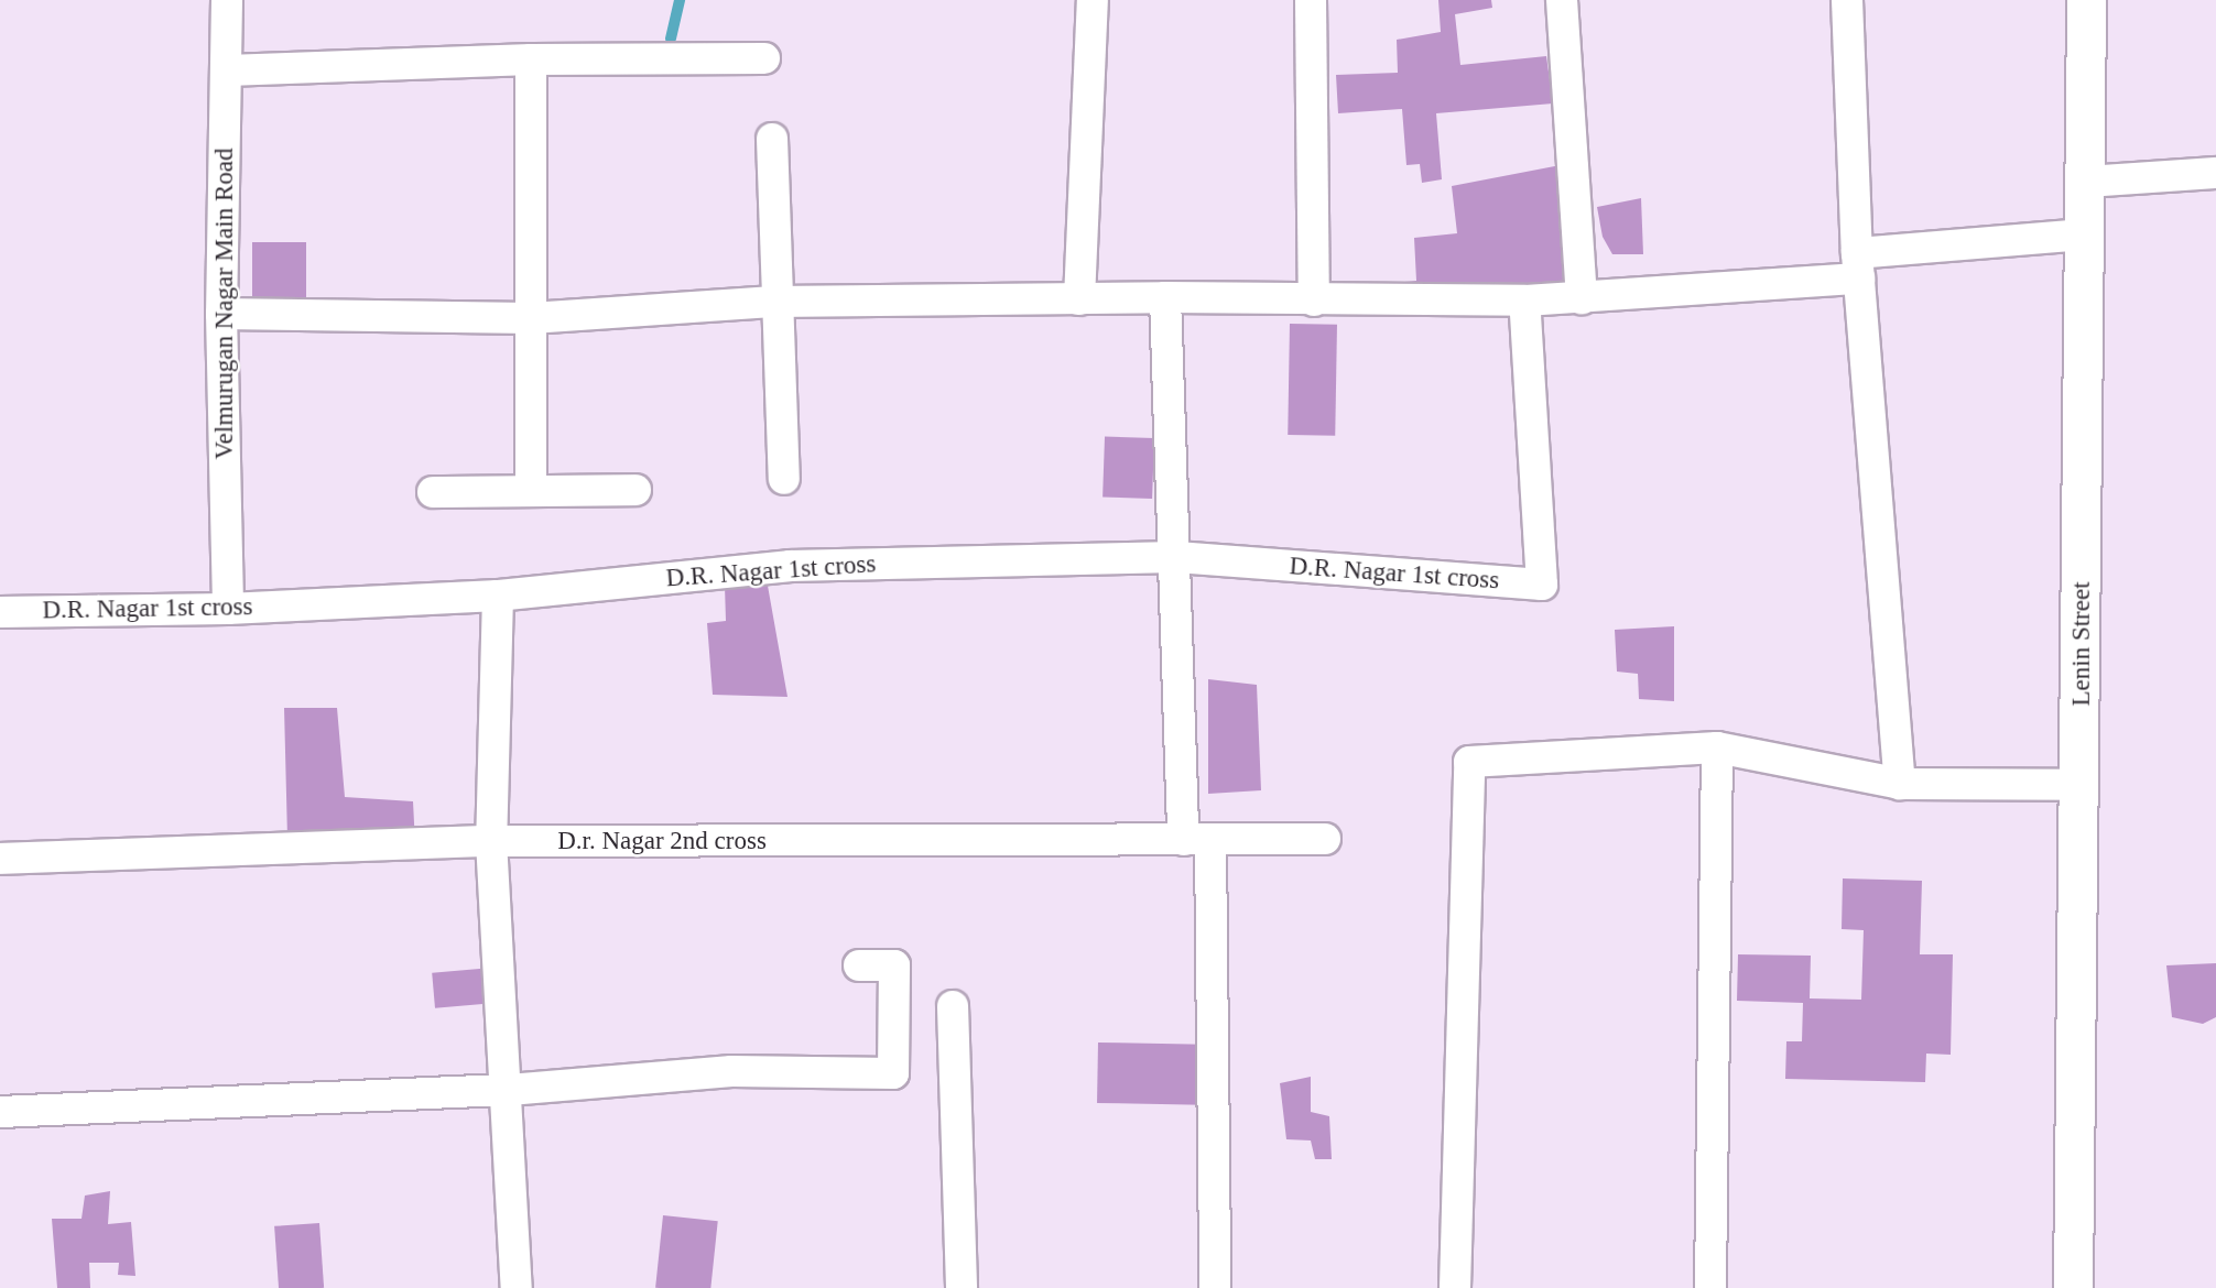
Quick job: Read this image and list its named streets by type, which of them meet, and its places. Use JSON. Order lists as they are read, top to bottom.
{
  "streets": {
    "street": [
      "Velmurugan Nagar Main Road",
      "D.R. Nagar 1st cross",
      "Lenin Street",
      "D.r. Nagar 2nd cross"
    ]
  },
  "crossings": [
    ["Velmurugan Nagar Main Road", "D.R. Nagar 1st cross"]
  ]
}
